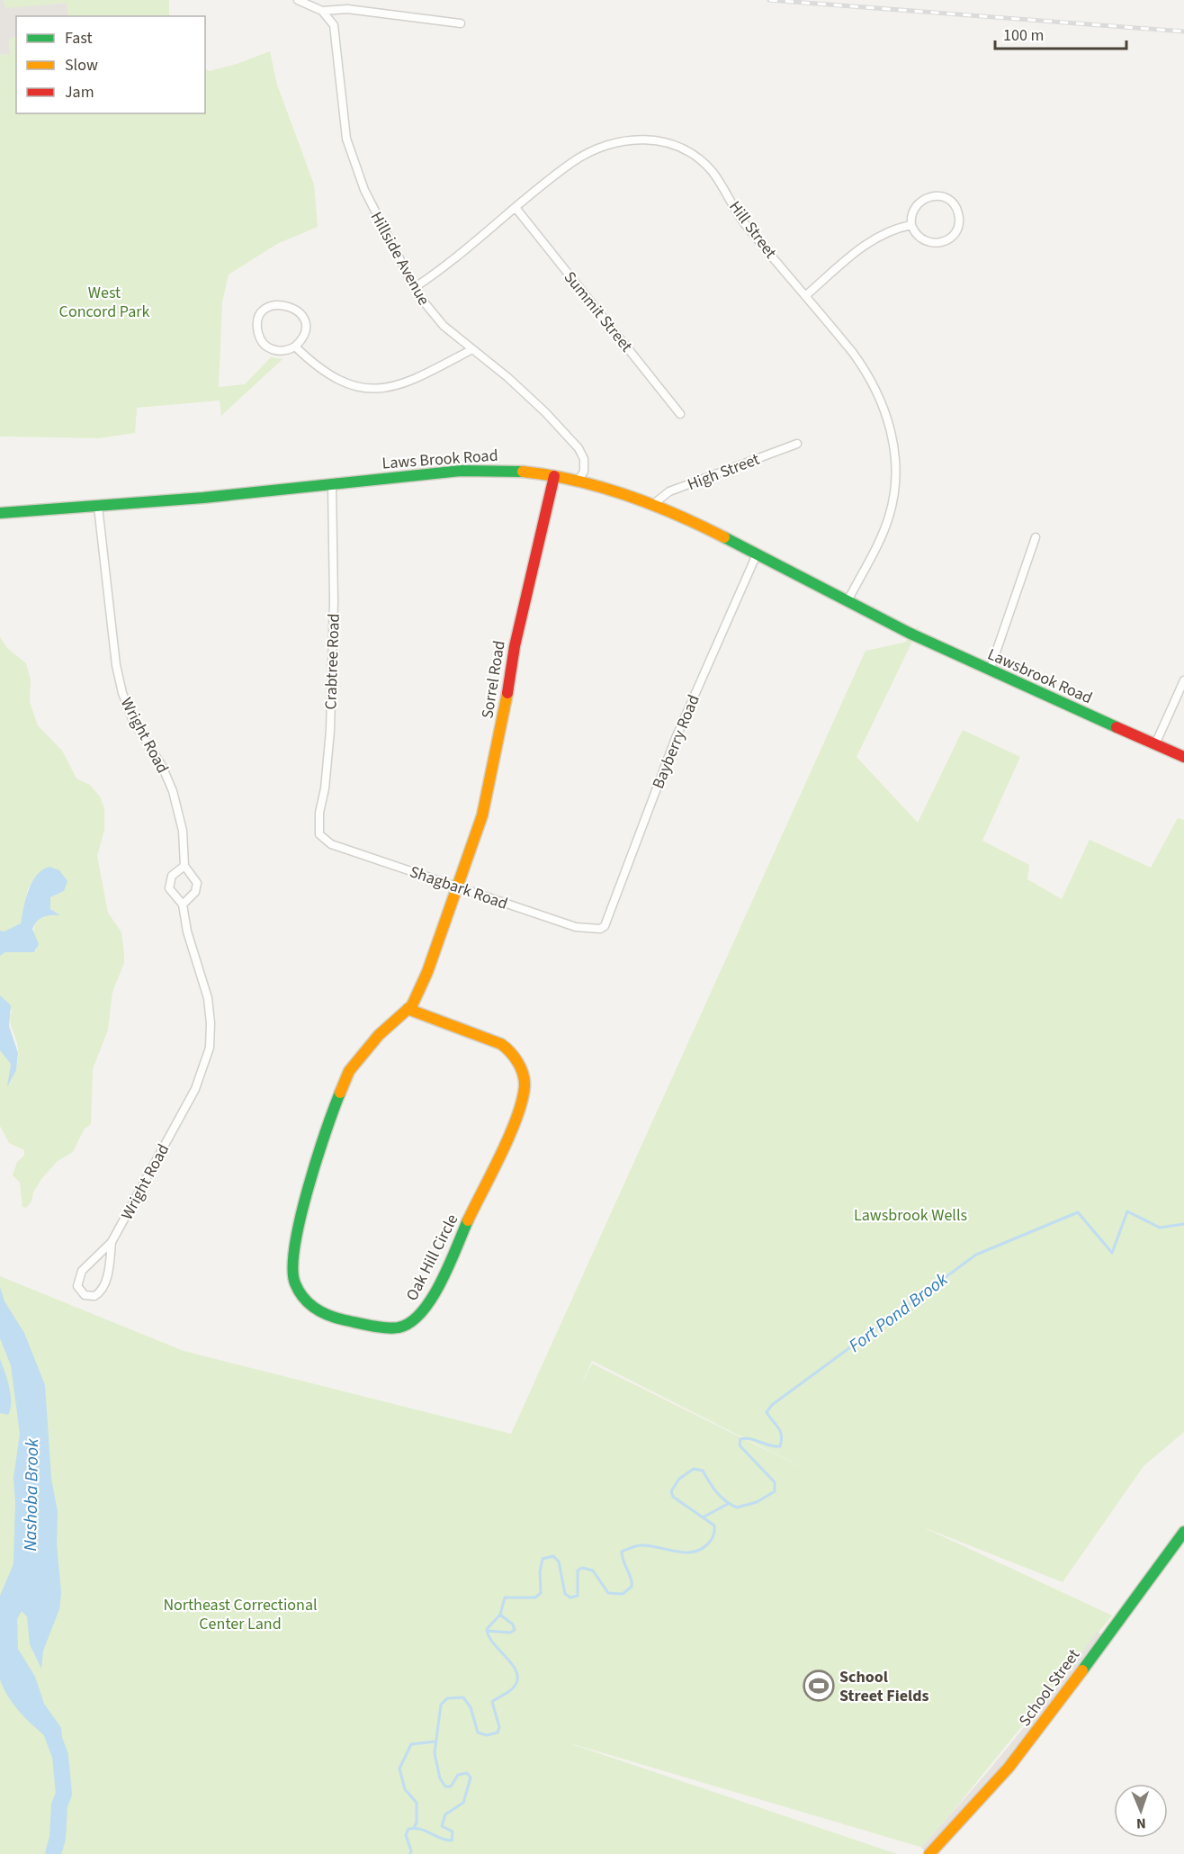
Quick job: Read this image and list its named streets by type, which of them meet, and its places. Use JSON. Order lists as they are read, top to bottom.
{
  "streets": {
    "street": [
      "Hill Street",
      "Hillside Avenue",
      "Summit Street",
      "Laws Brook Road",
      "High Street",
      "Crabtree Road",
      "Lawsbrook Road",
      "Sorrel Road",
      "Wright Road",
      "Bayberry Road",
      "Shagbark Road",
      "Oak Hill Circle",
      "School Street"
    ]
  },
  "crossings": [
    ["Hill Street", "Hillside Avenue"],
    ["Hill Street", "Summit Street"],
    ["Hill Street", "Laws Brook Road"],
    ["Hillside Avenue", "Laws Brook Road"],
    ["Laws Brook Road", "High Street"],
    ["Laws Brook Road", "Crabtree Road"],
    ["Laws Brook Road", "Lawsbrook Road"],
    ["Laws Brook Road", "Sorrel Road"],
    ["Laws Brook Road", "Wright Road"],
    ["Laws Brook Road", "Bayberry Road"],
    ["Crabtree Road", "Shagbark Road"],
    ["Sorrel Road", "Shagbark Road"],
    ["Sorrel Road", "Oak Hill Circle"],
    ["Bayberry Road", "Shagbark Road"],
    ["Shagbark Road", "Oak Hill Circle"]
  ],
  "water": ["Fort Pond Brook", "Nashoba Brook"],
  "parks": ["West Concord Park", "Lawsbrook Wells", "Northeast Correctional Center Land"],
  "places": {
    "sports": ["School Street Fields"]
  },
  "legend": ["Fast", "Slow", "Jam"],
  "scale_bar": "100 m",
  "north": "bottom"
}
